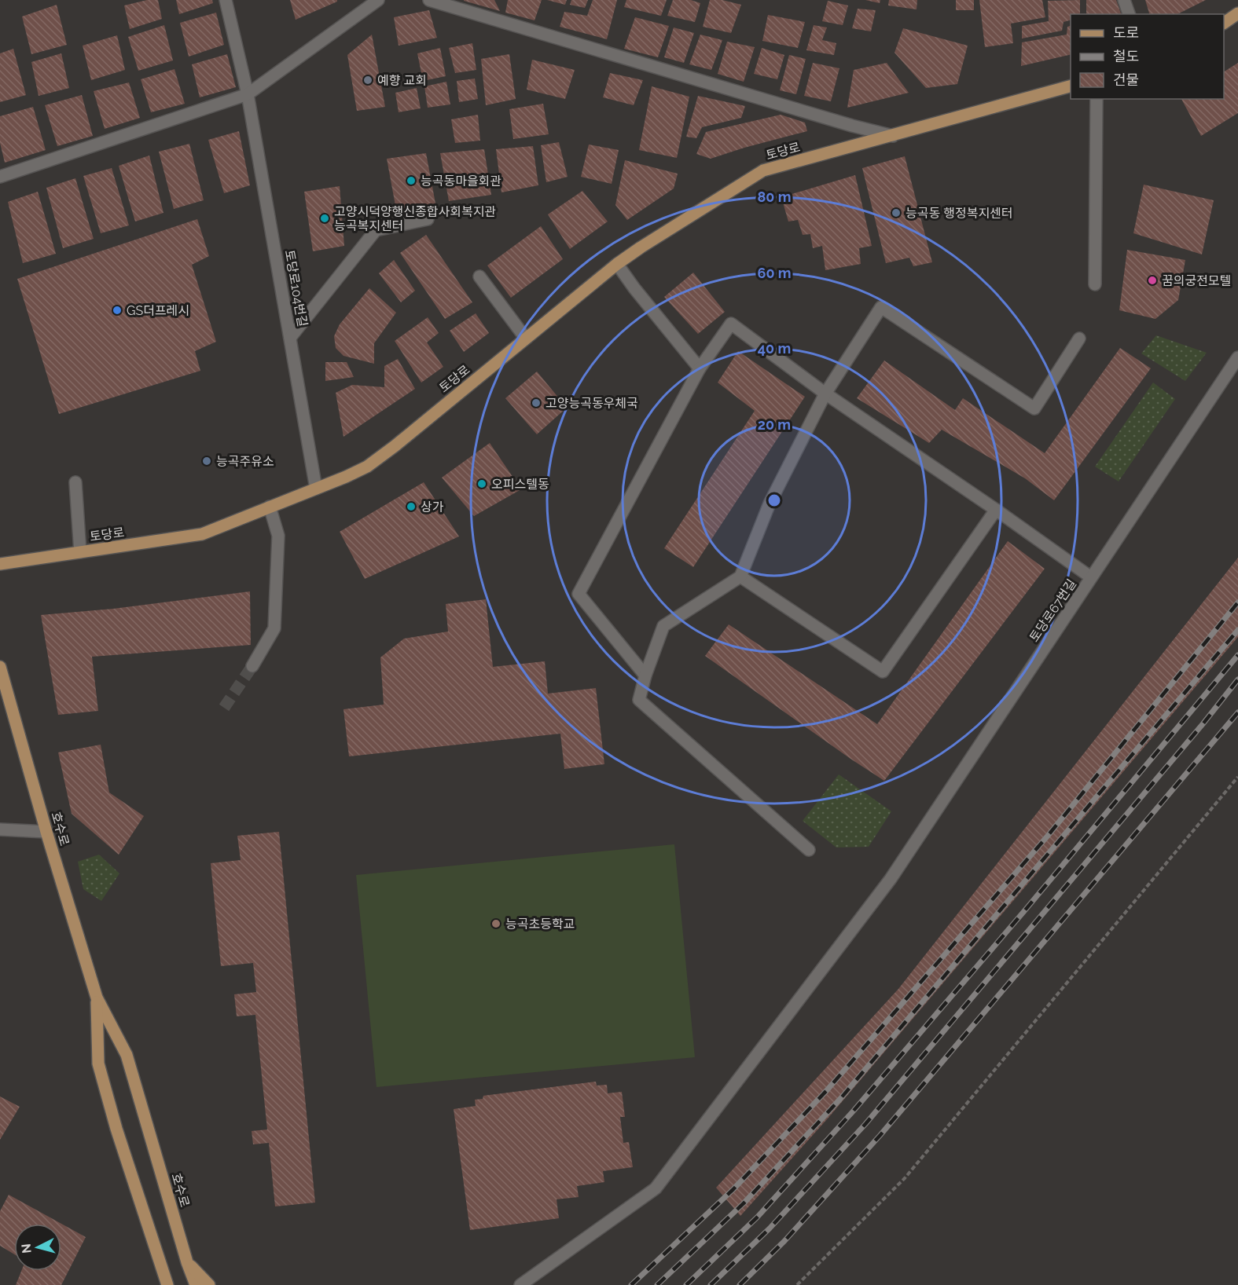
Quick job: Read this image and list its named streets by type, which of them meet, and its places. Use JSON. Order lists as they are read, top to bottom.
{
  "streets": {
    "main road": ["토당로", "호수로"],
    "street": ["토당로104번길", "토당로67번길"]
  },
  "crossings": [
    ["토당로", "토당로104번길"]
  ],
  "places": [
    "예향 교회",
    "능곡동마을회관",
    "능곡동 행정복지센터",
    "고양시덕양행신종합사회복지관 능곡복지센터",
    "꿈의궁전모텔",
    "GS더프레시",
    "고양능곡동우체국",
    "능곡주유소",
    "오피스텔동",
    "상가",
    "능곡초등학교"
  ],
  "legend": ["도로", "철도", "건물"],
  "north": "left",
  "rings": [
    "80 m",
    "60 m",
    "40 m",
    "20 m"
  ]
}
